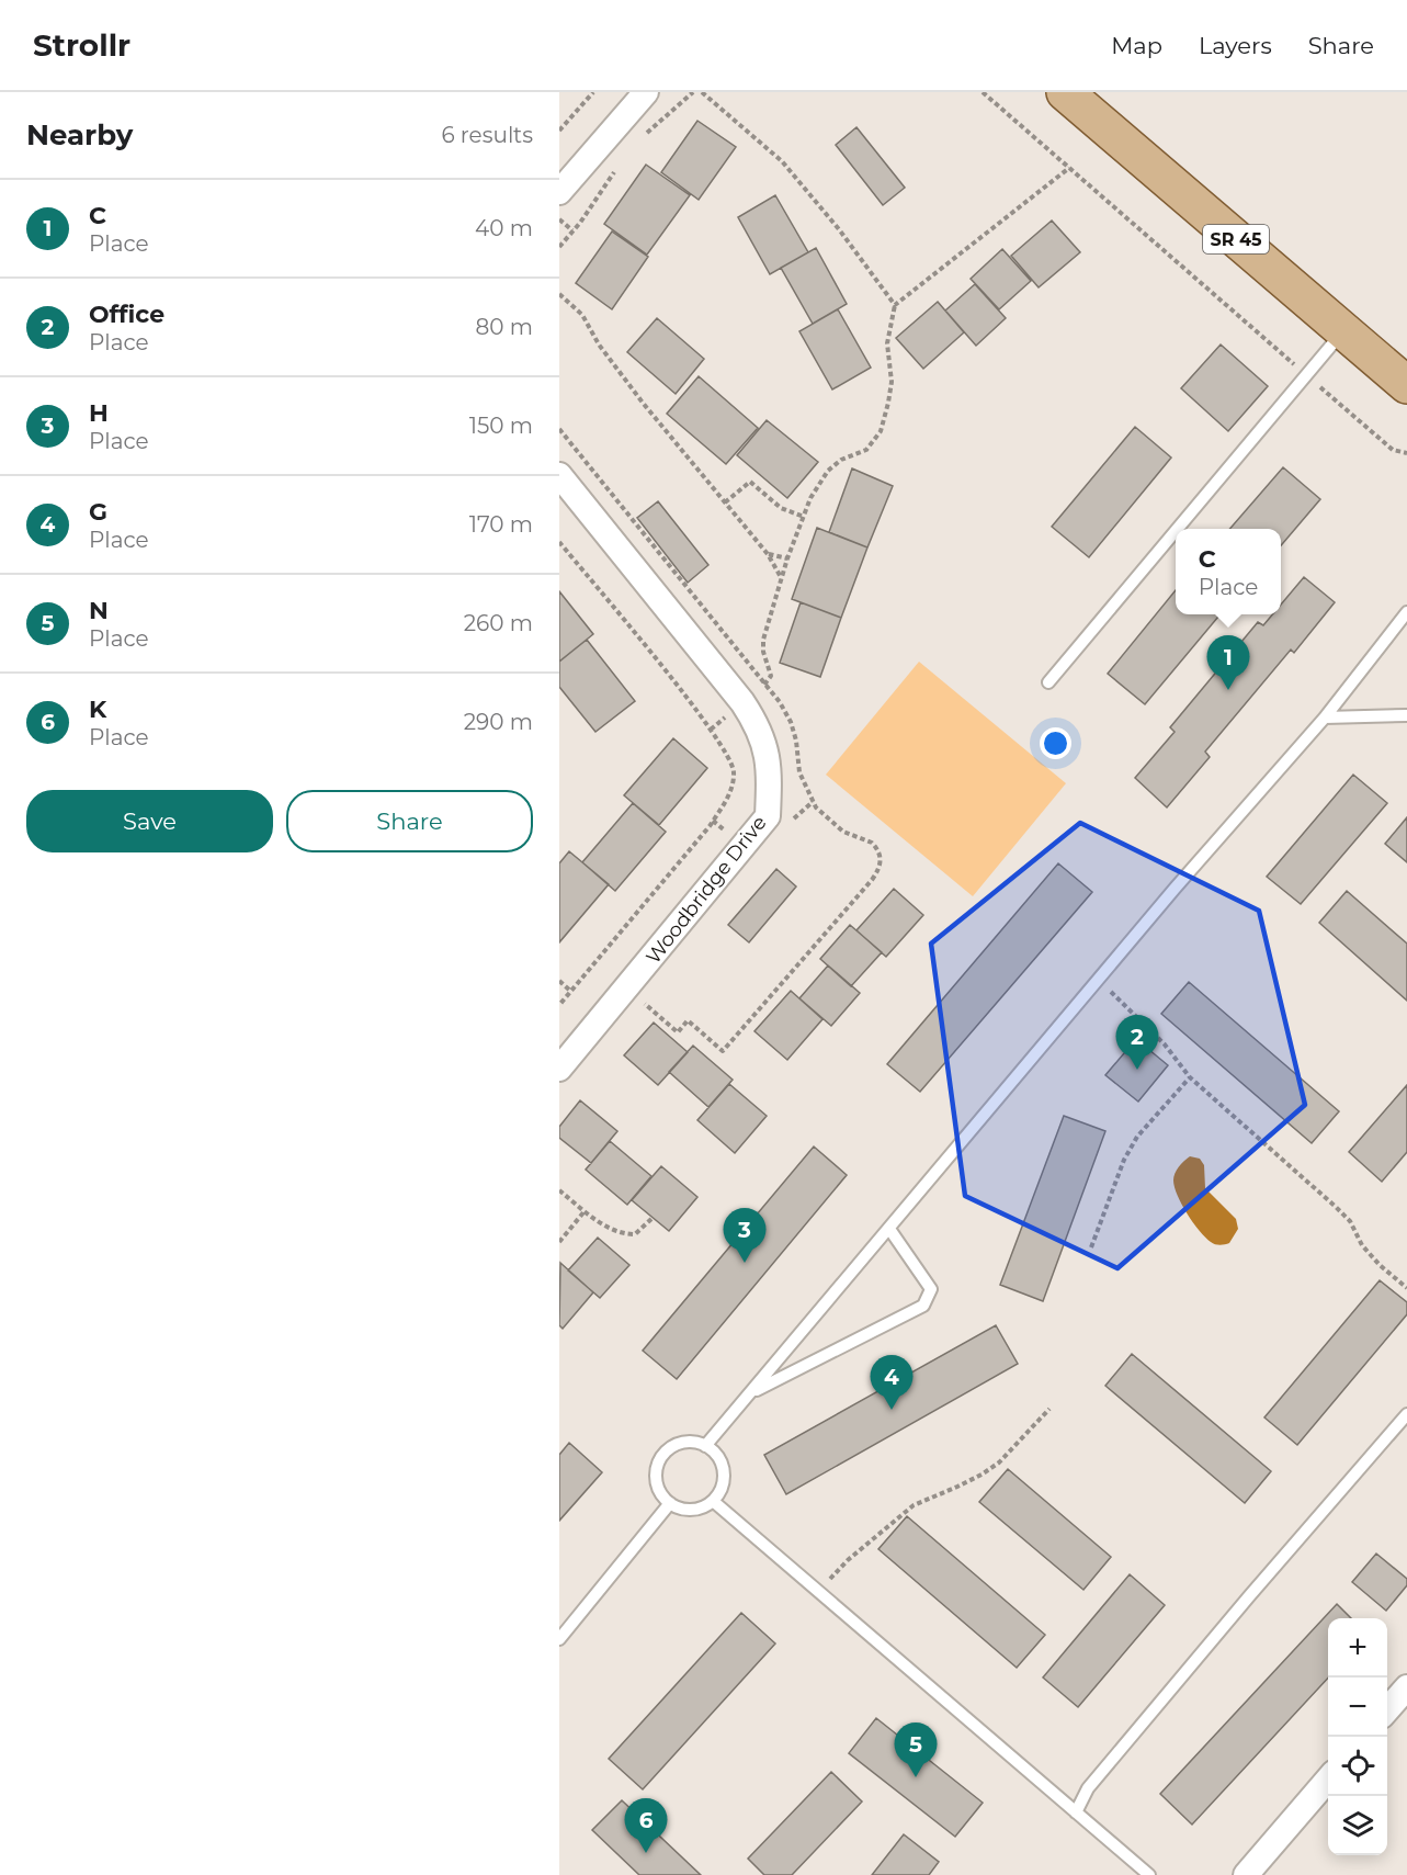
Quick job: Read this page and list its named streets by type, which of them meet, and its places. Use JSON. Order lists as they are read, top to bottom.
{
  "streets": {
    "main road": ["SR 45"],
    "street": ["Woodbridge Drive"]
  },
  "page": {
    "header": "Strollr",
    "nav": ["Map", "Layers", "Share"],
    "heading": ["Nearby", "6 results"],
    "list": [
      {
        "mark": "1",
        "name": "C",
        "note": "Place",
        "value": "40 m"
      },
      {
        "mark": "2",
        "name": "Office",
        "note": "Place",
        "value": "80 m"
      },
      {
        "mark": "3",
        "name": "H",
        "note": "Place",
        "value": "150 m"
      },
      {
        "mark": "4",
        "name": "G",
        "note": "Place",
        "value": "170 m"
      },
      {
        "mark": "5",
        "name": "N",
        "note": "Place",
        "value": "260 m"
      },
      {
        "mark": "6",
        "name": "K",
        "note": "Place",
        "value": "290 m"
      }
    ],
    "popup": ["C", "Place"],
    "pins": [
      "1",
      "2",
      "3",
      "4",
      "5",
      "6"
    ],
    "buttons": ["Save", "Share"],
    "map_buttons": ["+", "−"]
  }
}
